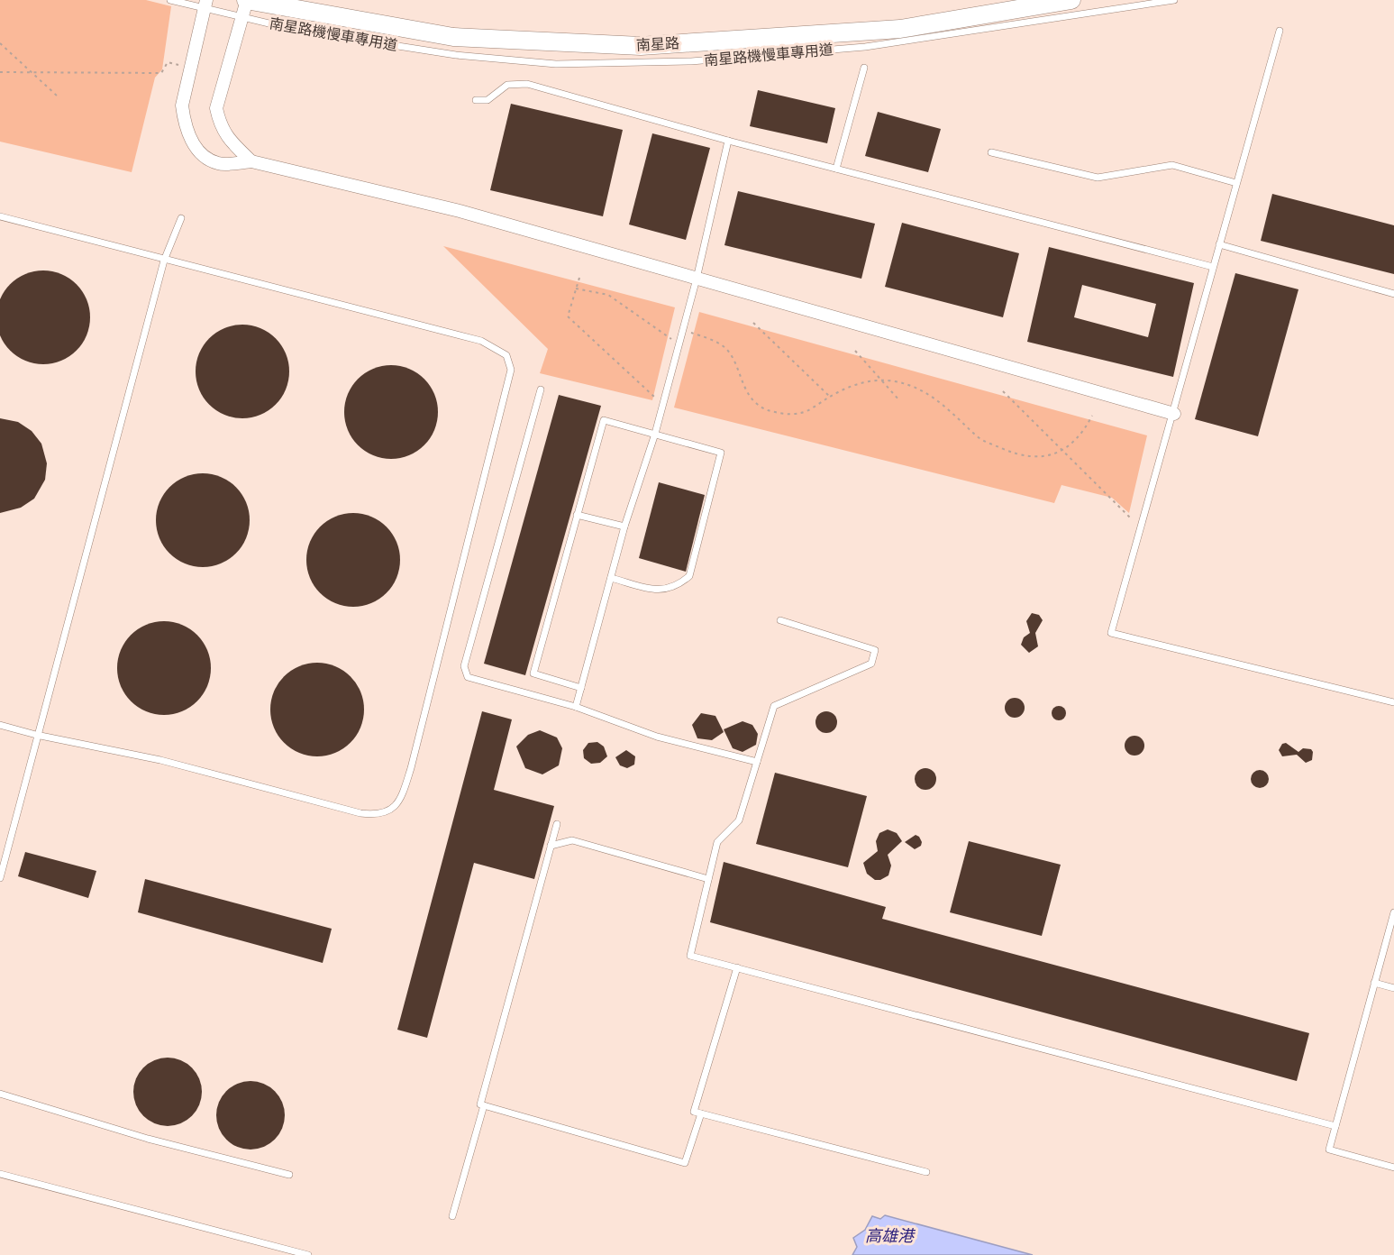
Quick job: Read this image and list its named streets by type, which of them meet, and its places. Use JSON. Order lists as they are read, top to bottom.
{
  "streets": {
    "street": ["南星路"],
    "lane": ["南星路機慢車專用道"]
  },
  "crossings": [
    ["南星路機慢車專用道", "南星路"]
  ],
  "water": ["高雄港"]
}
